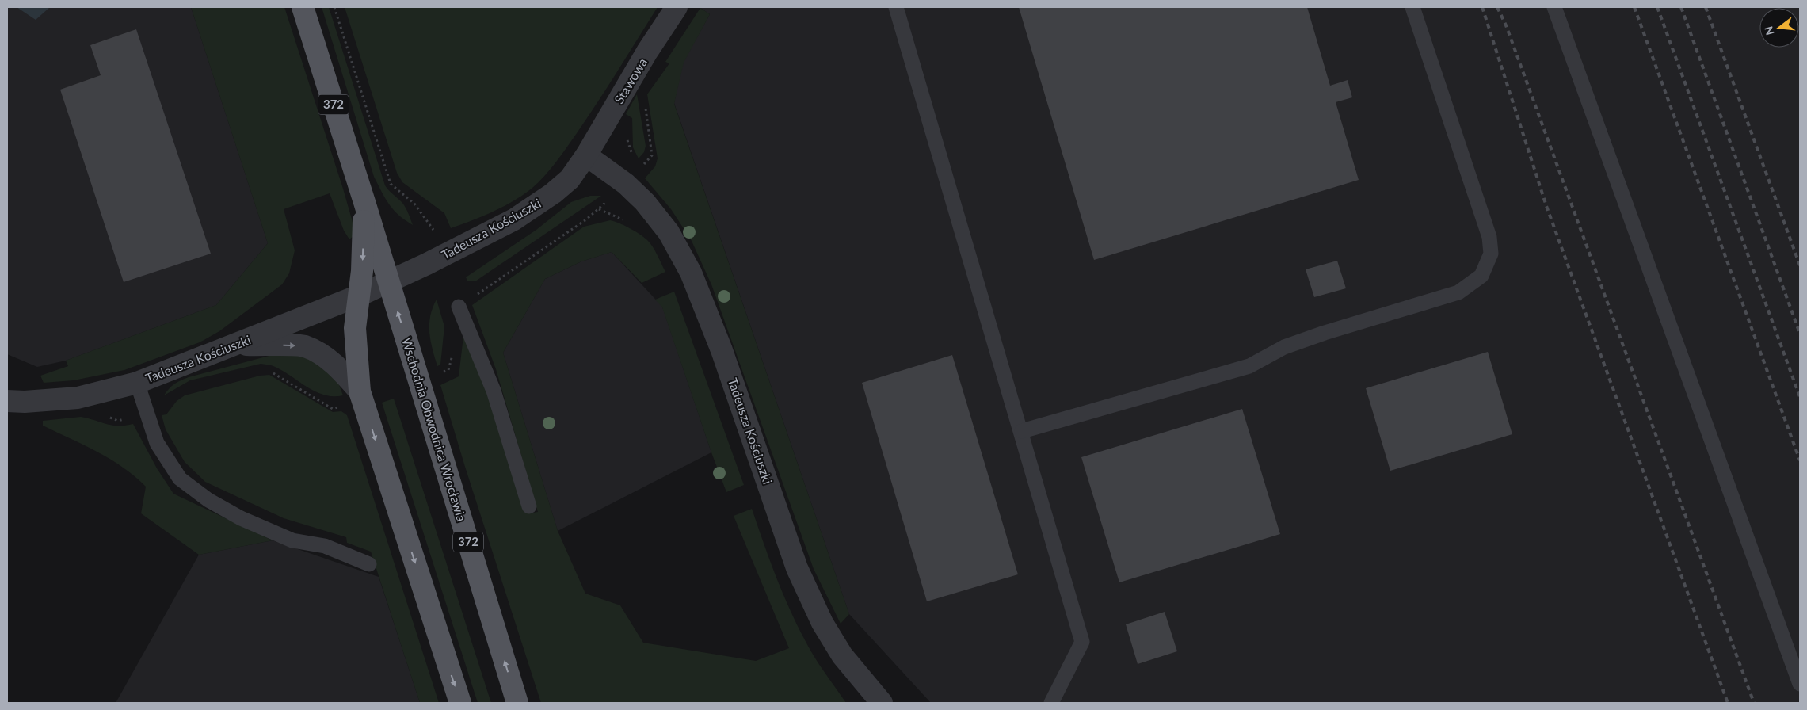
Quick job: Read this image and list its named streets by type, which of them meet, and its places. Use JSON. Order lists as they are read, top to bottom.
{
  "streets": {
    "main road": ["372", "Wschodnia Obwodnica Wrocławia"],
    "street": ["Stawowa", "Tadeusza Kościuszki"]
  },
  "crossings": [
    ["Stawowa", "Tadeusza Kościuszki"],
    ["Tadeusza Kościuszki", "Wschodnia Obwodnica Wrocławia"]
  ],
  "north": "left"
}
